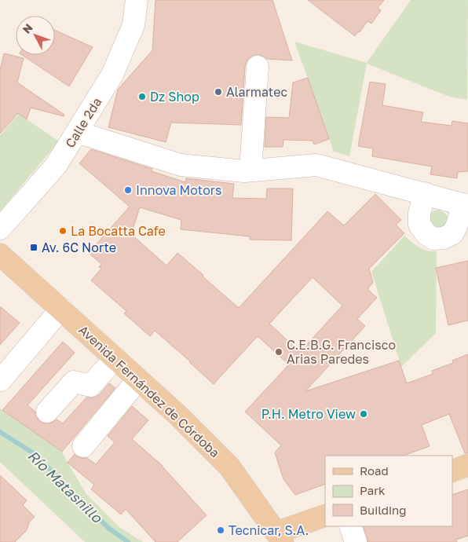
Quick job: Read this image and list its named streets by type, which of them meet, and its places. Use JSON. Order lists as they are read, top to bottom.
{
  "streets": {
    "main road": ["Avenida Fernández de Córdoba"],
    "street": ["Calle 2da"]
  },
  "water": ["Río Matasnillo"],
  "places": {
    "other": [
      "Alarmatec",
      "Dz Shop",
      "Innova Motors",
      "La Bocatta Cafe",
      "C.E.B.G. Francisco Arias Paredes",
      "P.H. Metro View",
      "Tecnicar, S.A."
    ],
    "transit": ["Av. 6C Norte"]
  },
  "legend": ["Road", "Park", "Building"],
  "north": "top left"
}
